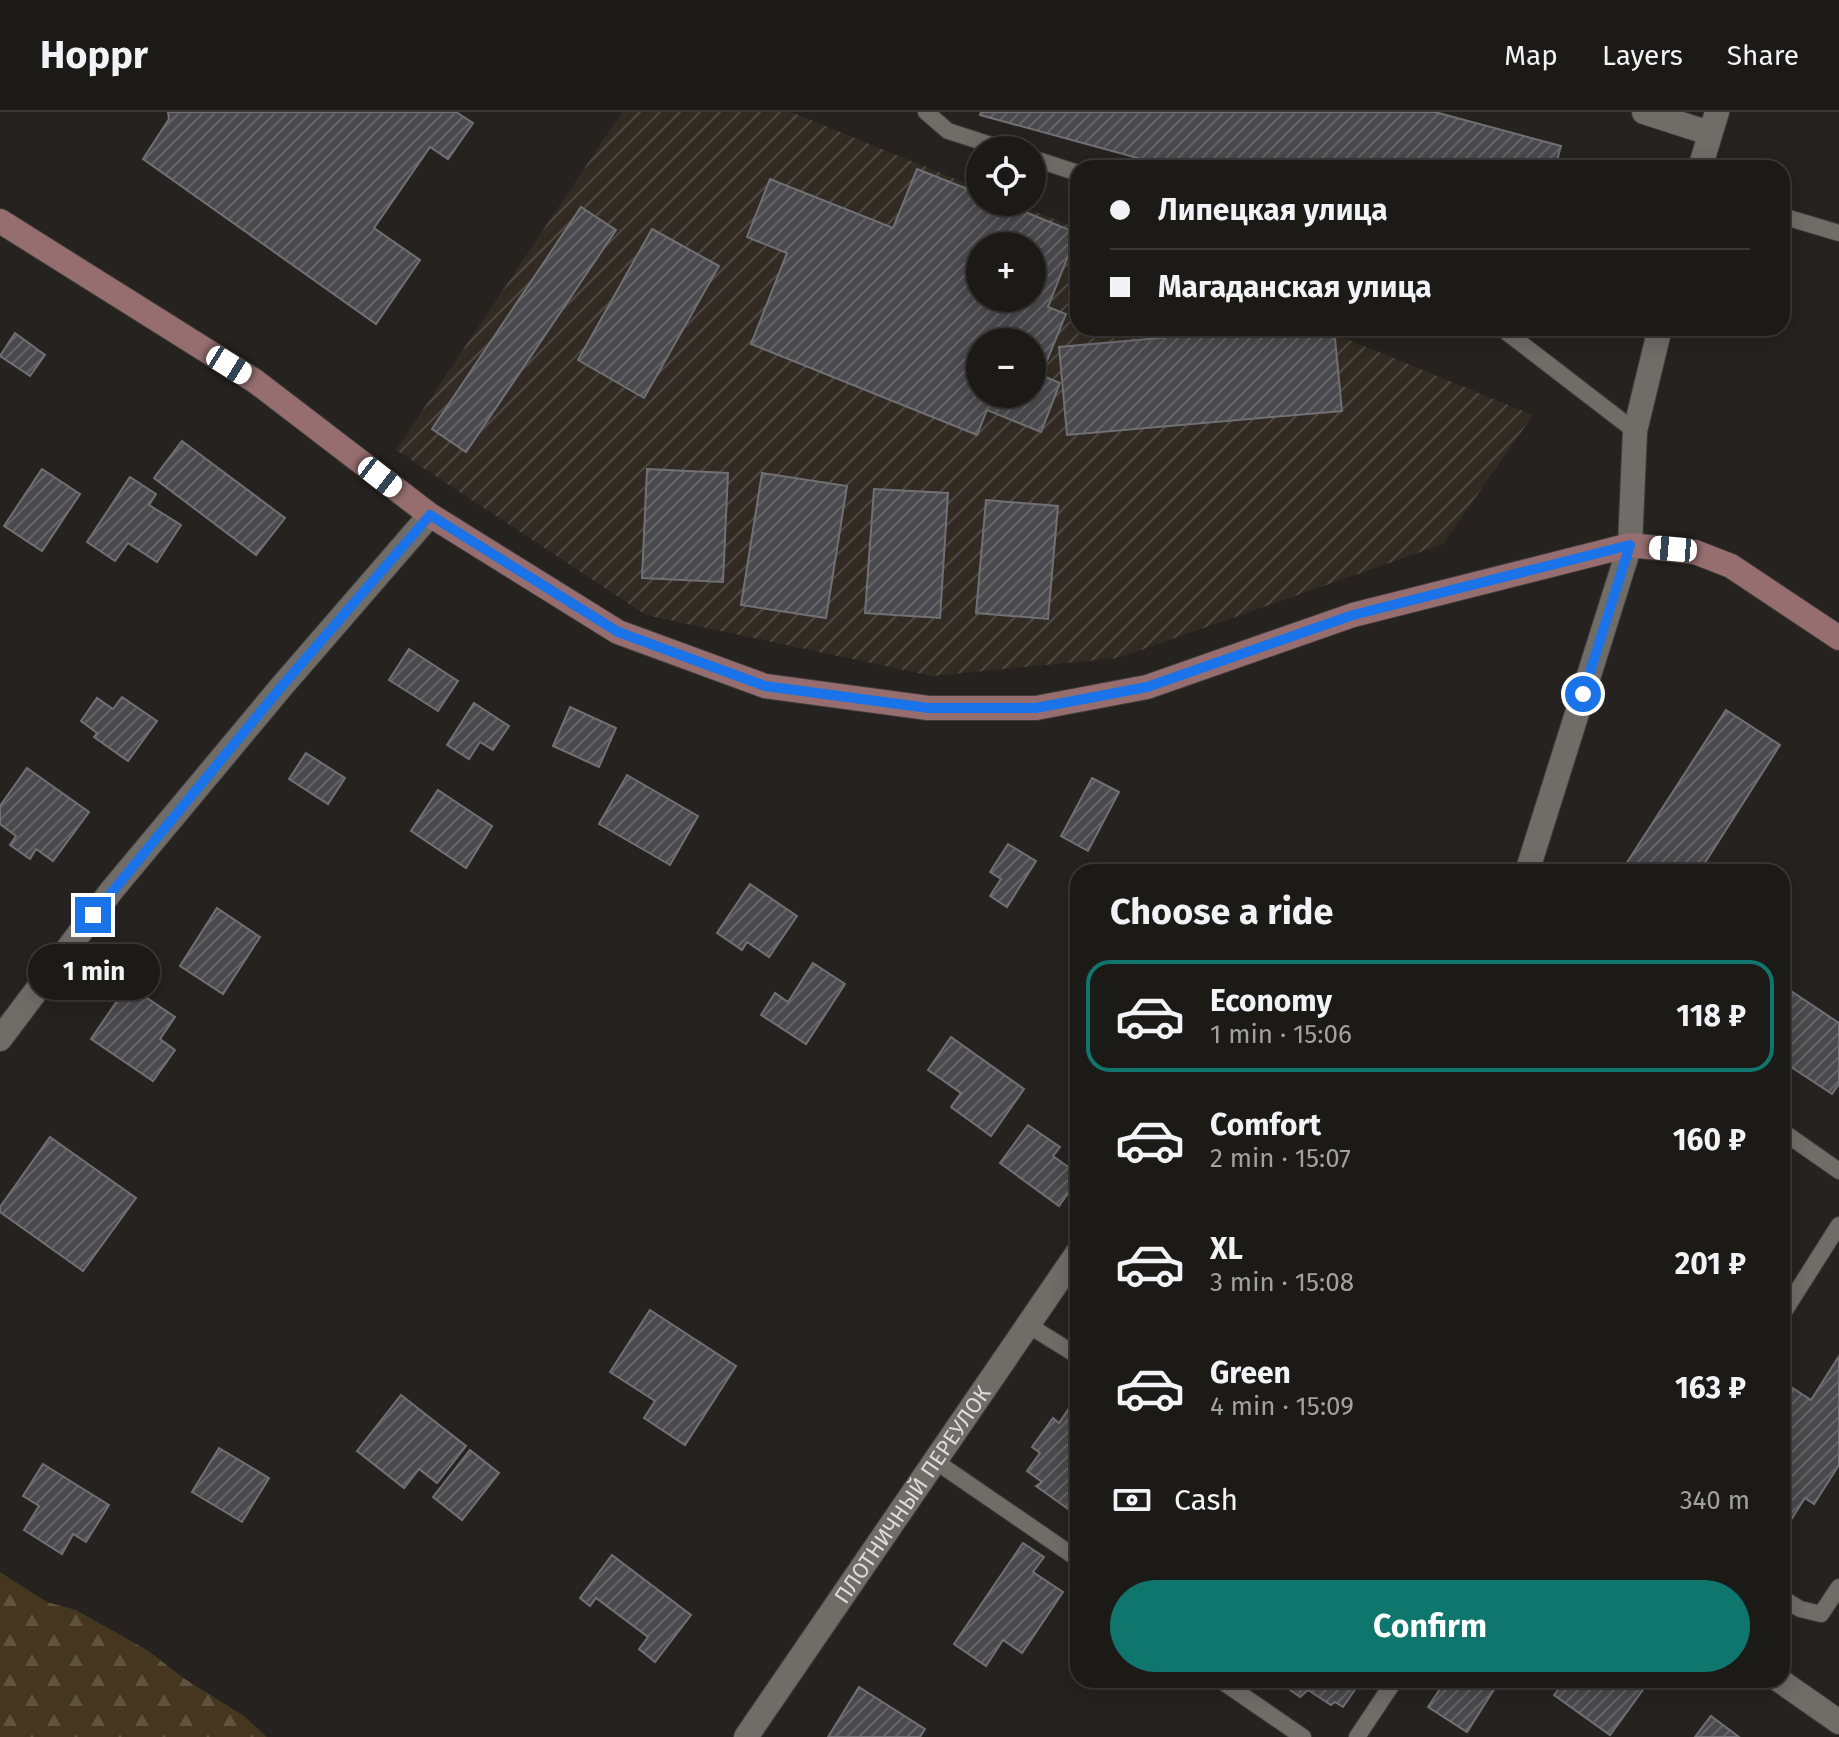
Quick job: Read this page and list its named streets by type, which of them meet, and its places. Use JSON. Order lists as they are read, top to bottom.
{
  "streets": {
    "street": ["ПЛОТНИЧНЫЙ ПЕРЕУЛОК"]
  },
  "page": {
    "header": "Hoppr",
    "nav": ["Map", "Layers", "Share"],
    "map_buttons": ["+", "−"],
    "banner": ["Липецкая улица", "Магаданская улица"],
    "heading": "Choose a ride",
    "bubble": "1 min",
    "list": [
      {
        "name": "Economy",
        "note": "1 min · 15:06",
        "value": "118 ₽"
      },
      {
        "name": "Comfort",
        "note": "2 min · 15:07",
        "value": "160 ₽"
      },
      {
        "name": "XL",
        "note": "3 min · 15:08",
        "value": "201 ₽"
      },
      {
        "name": "Green",
        "note": "4 min · 15:09",
        "value": "163 ₽"
      }
    ],
    "pay": ["Cash", "340 m"],
    "buttons": "Confirm"
  }
}
